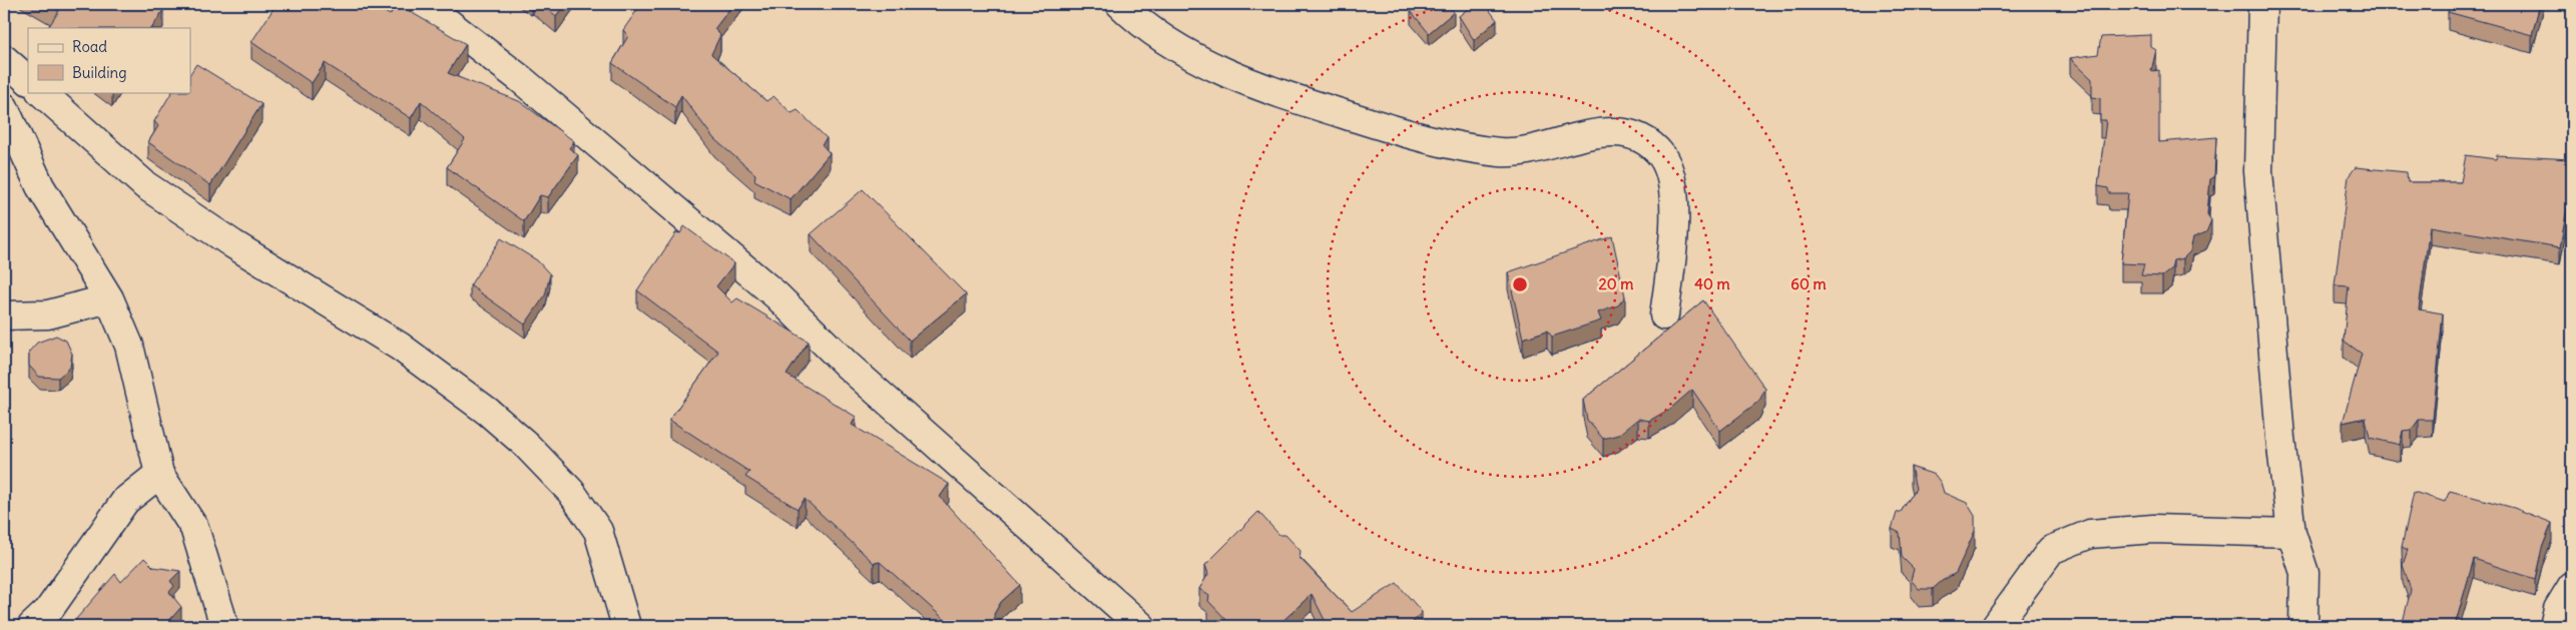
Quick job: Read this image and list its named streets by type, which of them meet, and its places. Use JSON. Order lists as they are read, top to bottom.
{
  "legend": ["Road", "Building"],
  "rings": ["20 m", "40 m", "60 m"]
}
